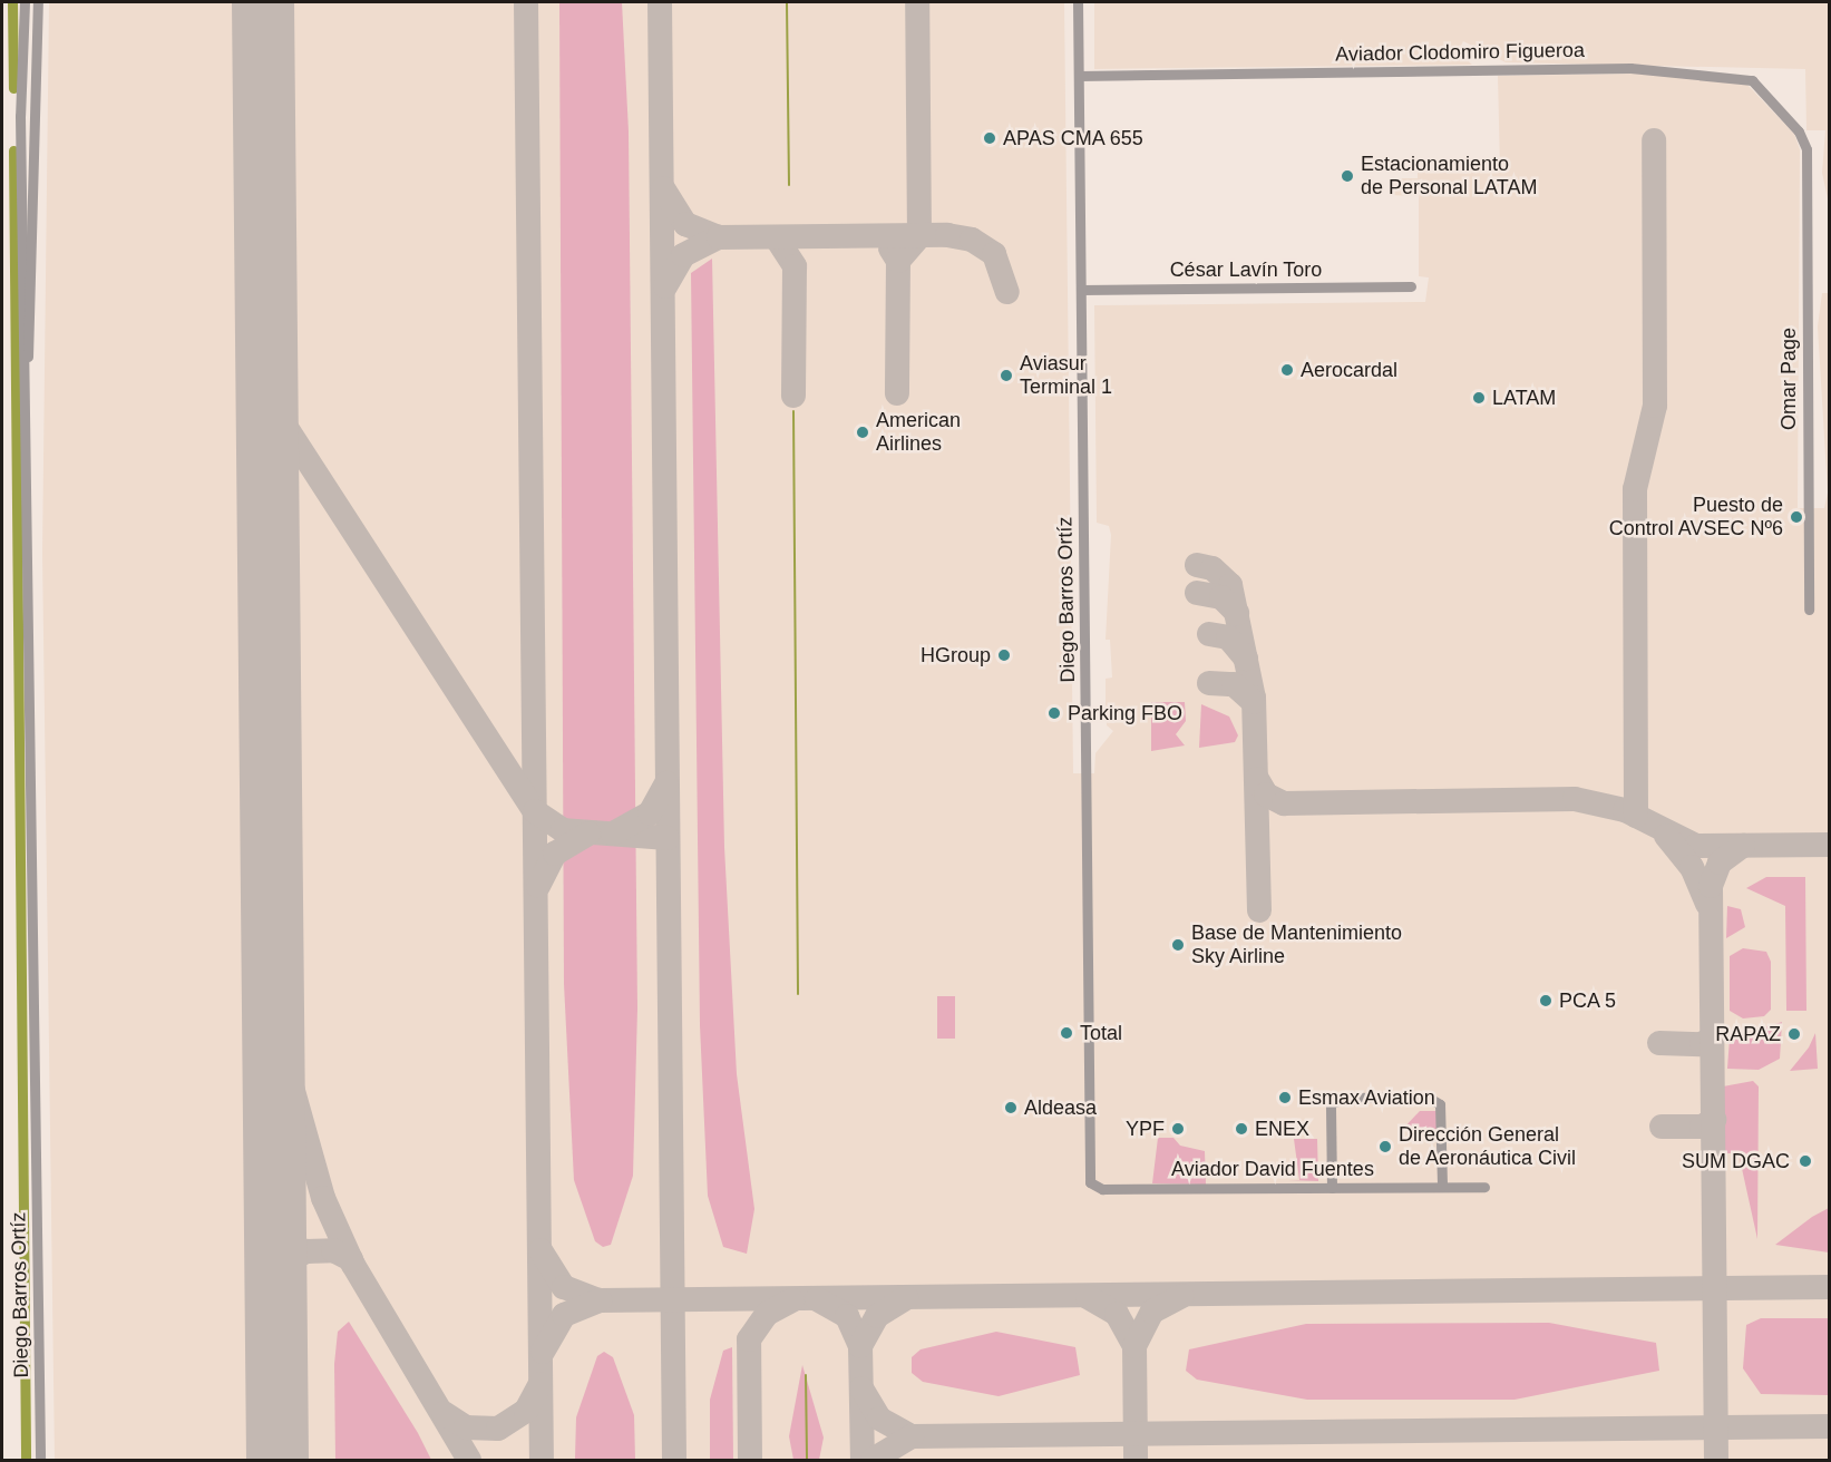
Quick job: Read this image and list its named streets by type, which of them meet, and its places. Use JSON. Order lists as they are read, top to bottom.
{
  "streets": {
    "street": [
      "Aviador Clodomiro Figueroa",
      "César Lavín Toro",
      "Omar Page",
      "Diego Barros Ortíz",
      "Aviador David Fuentes"
    ]
  },
  "crossings": [
    ["Aviador Clodomiro Figueroa", "Omar Page"],
    ["Aviador Clodomiro Figueroa", "Diego Barros Ortíz"],
    ["César Lavín Toro", "Diego Barros Ortíz"],
    ["Diego Barros Ortíz", "Aviador David Fuentes"]
  ],
  "places": [
    "APAS CMA 655",
    "Estacionamiento de Personal LATAM",
    "Aerocardal",
    "Aviasur Terminal 1",
    "LATAM",
    "American Airlines",
    "Puesto de Control AVSEC Nº6",
    "HGroup",
    "Parking FBO",
    "Base de Mantenimiento Sky Airline",
    "PCA 5",
    "Total",
    "RAPAZ",
    "Esmax Aviation",
    "Aldeasa",
    "YPF",
    "ENEX",
    "Dirección General de Aeronáutica Civil",
    "SUM DGAC"
  ]
}
